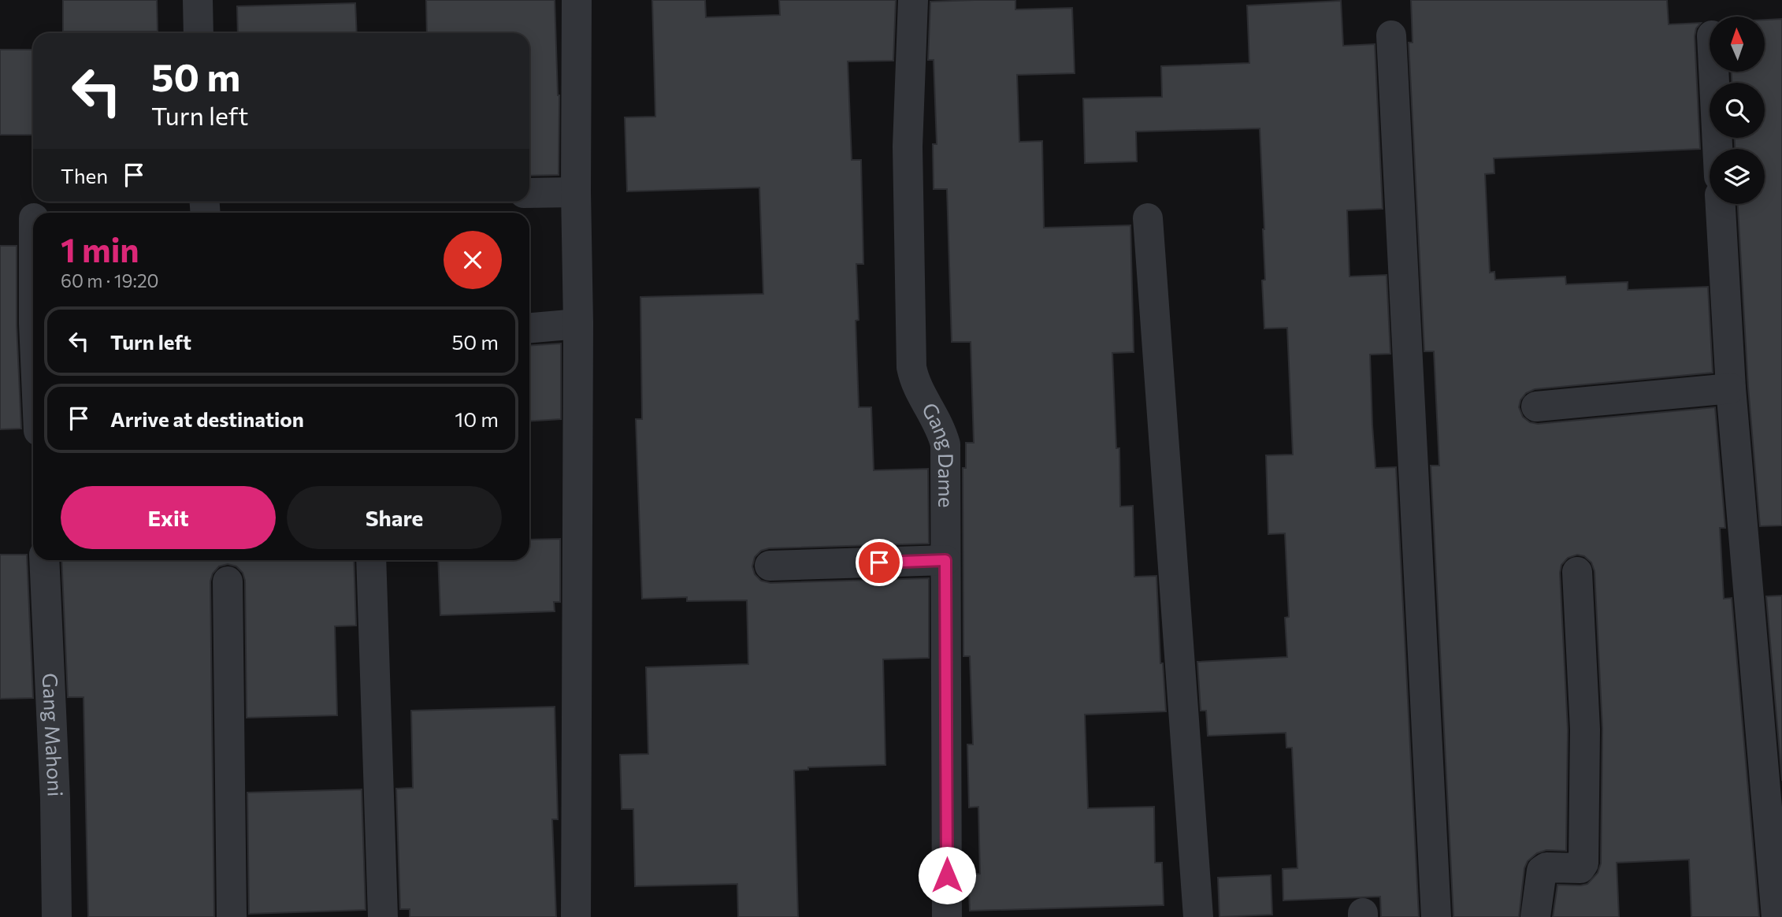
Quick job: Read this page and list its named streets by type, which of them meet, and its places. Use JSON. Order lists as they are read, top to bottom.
{
  "streets": {
    "street": ["Gang Dame", "Gang Mahoni"]
  },
  "north": "top",
  "page": {
    "turn": ["50 m", "Turn left"],
    "then": "Then",
    "heading": ["1 min", "60 m · 19:20"],
    "list": [
      {
        "name": "Turn left",
        "value": "50 m"
      },
      {
        "name": "Arrive at destination",
        "value": "10 m"
      }
    ],
    "buttons": ["Exit", "Share"]
  }
}
